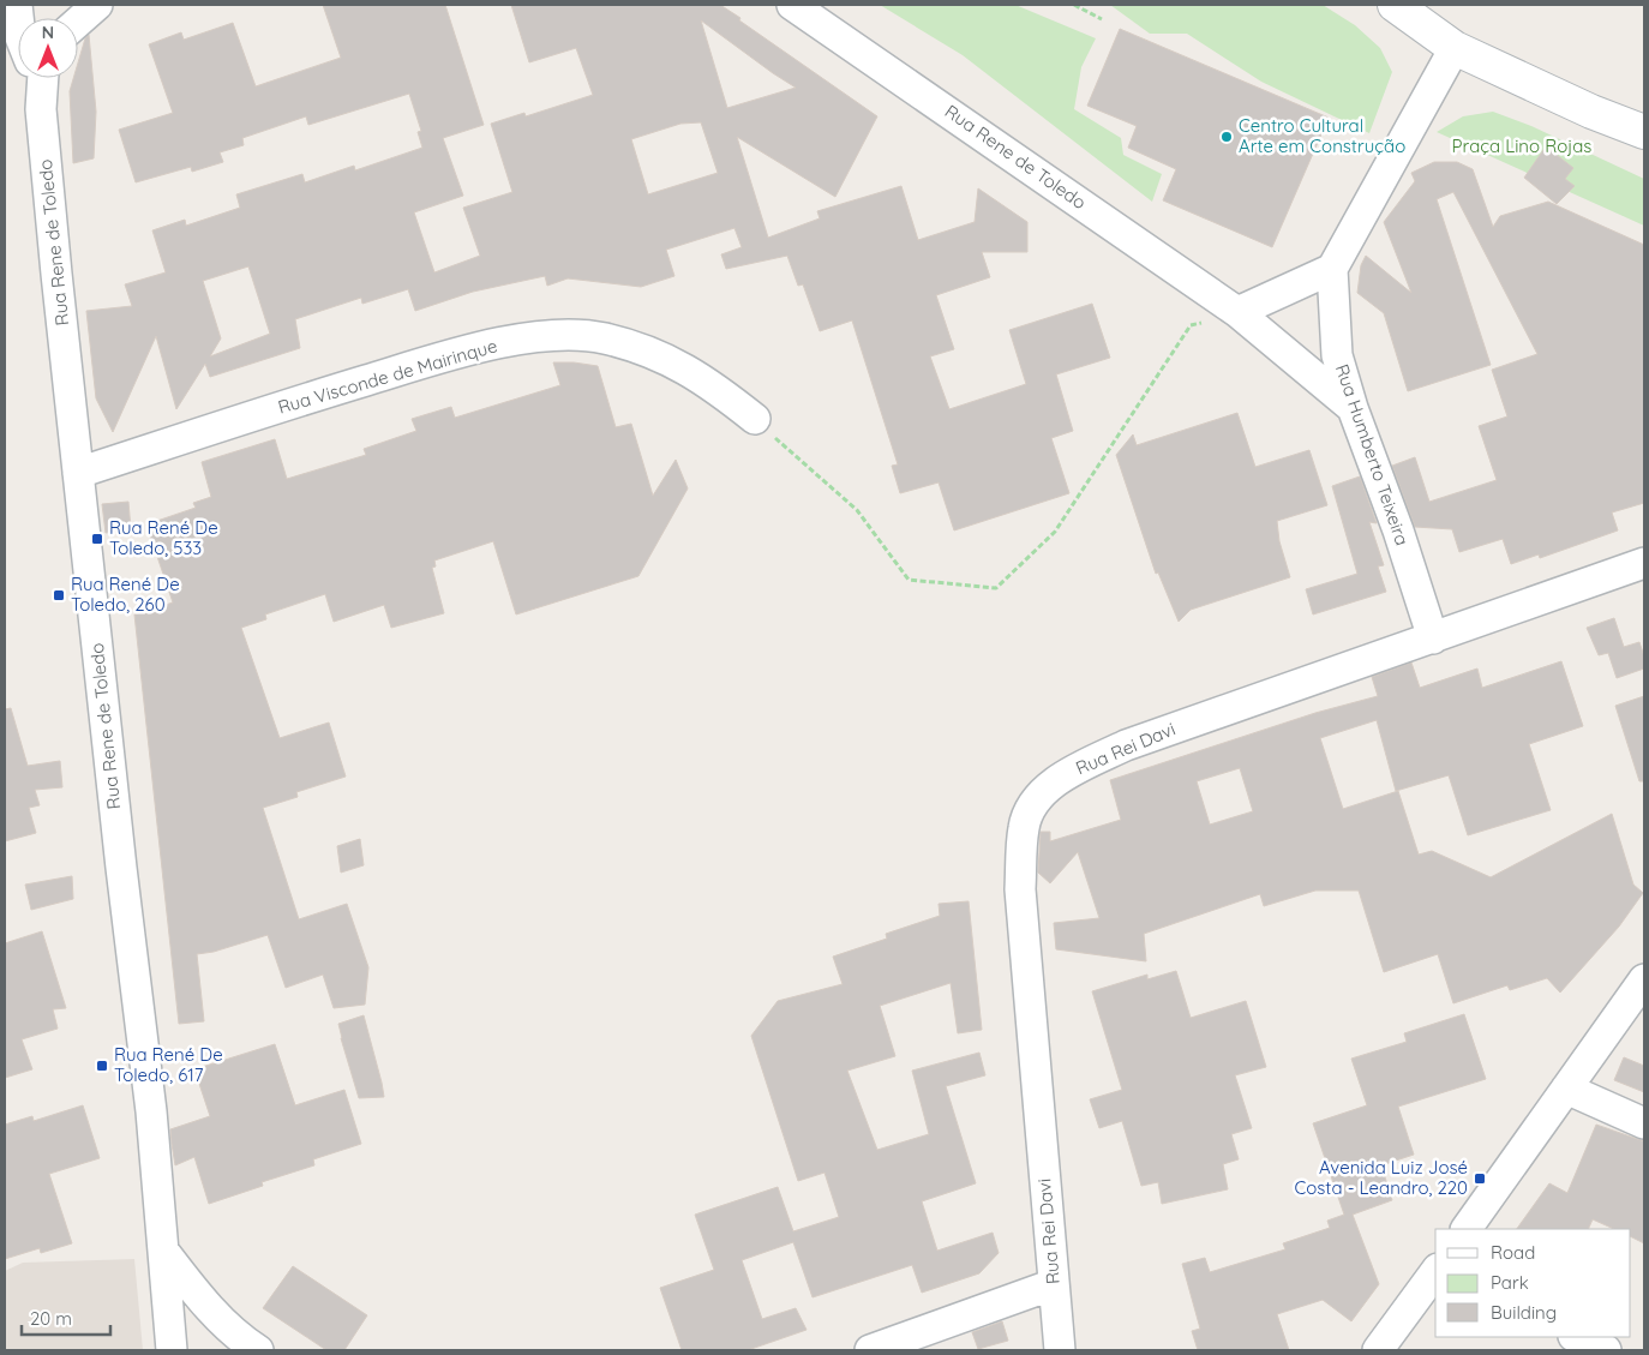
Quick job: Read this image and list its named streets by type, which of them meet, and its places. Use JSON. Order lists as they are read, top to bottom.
{
  "streets": {
    "street": [
      "Rua Rene de Toledo",
      "Rua Visconde de Mairinque",
      "Rua Humberto Teixeira",
      "Rua Rei Davi"
    ]
  },
  "crossings": [
    ["Rua Rene de Toledo", "Rua Visconde de Mairinque"],
    ["Rua Rene de Toledo", "Rua Humberto Teixeira"],
    ["Rua Humberto Teixeira", "Rua Rei Davi"]
  ],
  "parks": ["Praça Lino Rojas"],
  "places": {
    "other": ["Centro Cultural Arte em Construção"],
    "transit": [
      "Rua René De Toledo, 533",
      "Rua René De Toledo, 260",
      "Rua René De Toledo, 617",
      "Avenida Luiz José Costa - Leandro, 220"
    ]
  },
  "legend": ["Road", "Park", "Building"],
  "scale_bar": "20 m",
  "north": "top"
}
